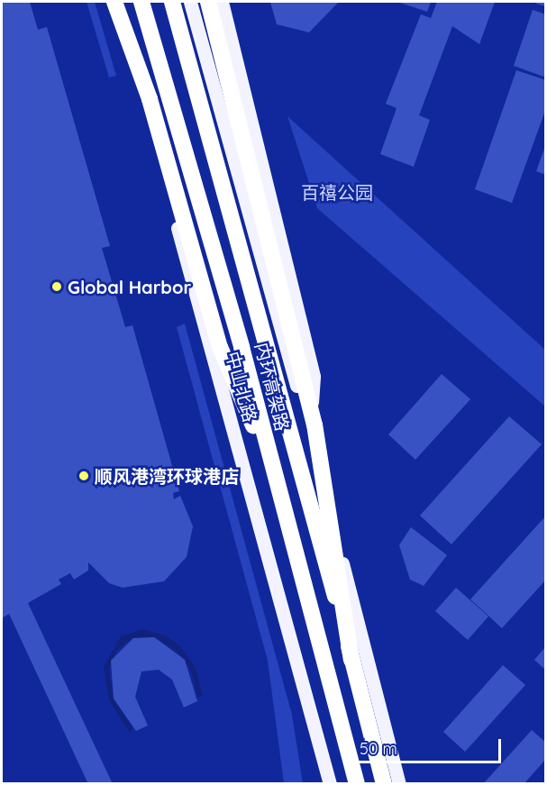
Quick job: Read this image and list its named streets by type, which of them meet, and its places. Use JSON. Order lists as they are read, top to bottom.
{
  "streets": {
    "highway": ["内环高架路"],
    "main road": ["中山北路"]
  },
  "parks": ["百禧公园"],
  "places": ["Global Harbor", "顺风港湾环球港店"],
  "scale_bar": "50 m"
}
